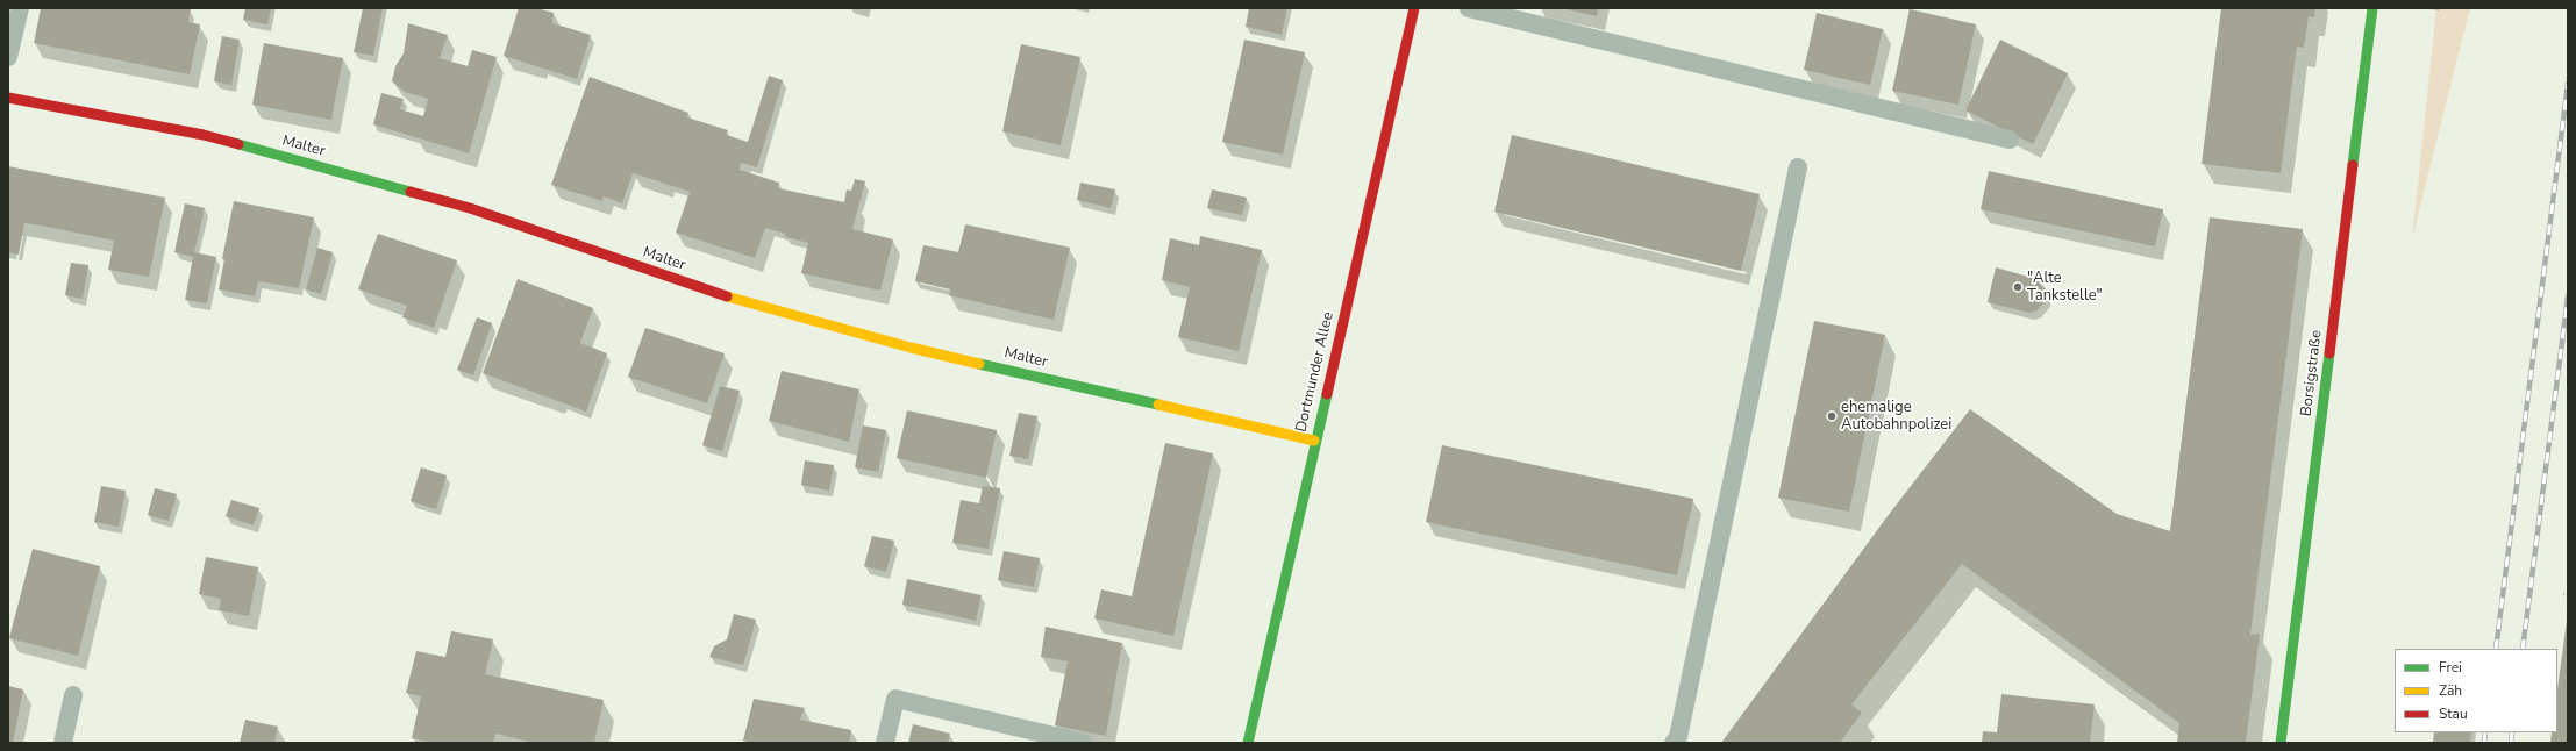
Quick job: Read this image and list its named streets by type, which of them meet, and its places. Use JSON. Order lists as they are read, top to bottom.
{
  "streets": {
    "street": ["Malter", "Dortmunder Allee", "Borsigstraße"]
  },
  "crossings": [
    ["Malter", "Dortmunder Allee"]
  ],
  "places": ["\"Alte Tankstelle\"", "ehemalige Autobahnpolizei"],
  "legend": ["Frei", "Zäh", "Stau"]
}
